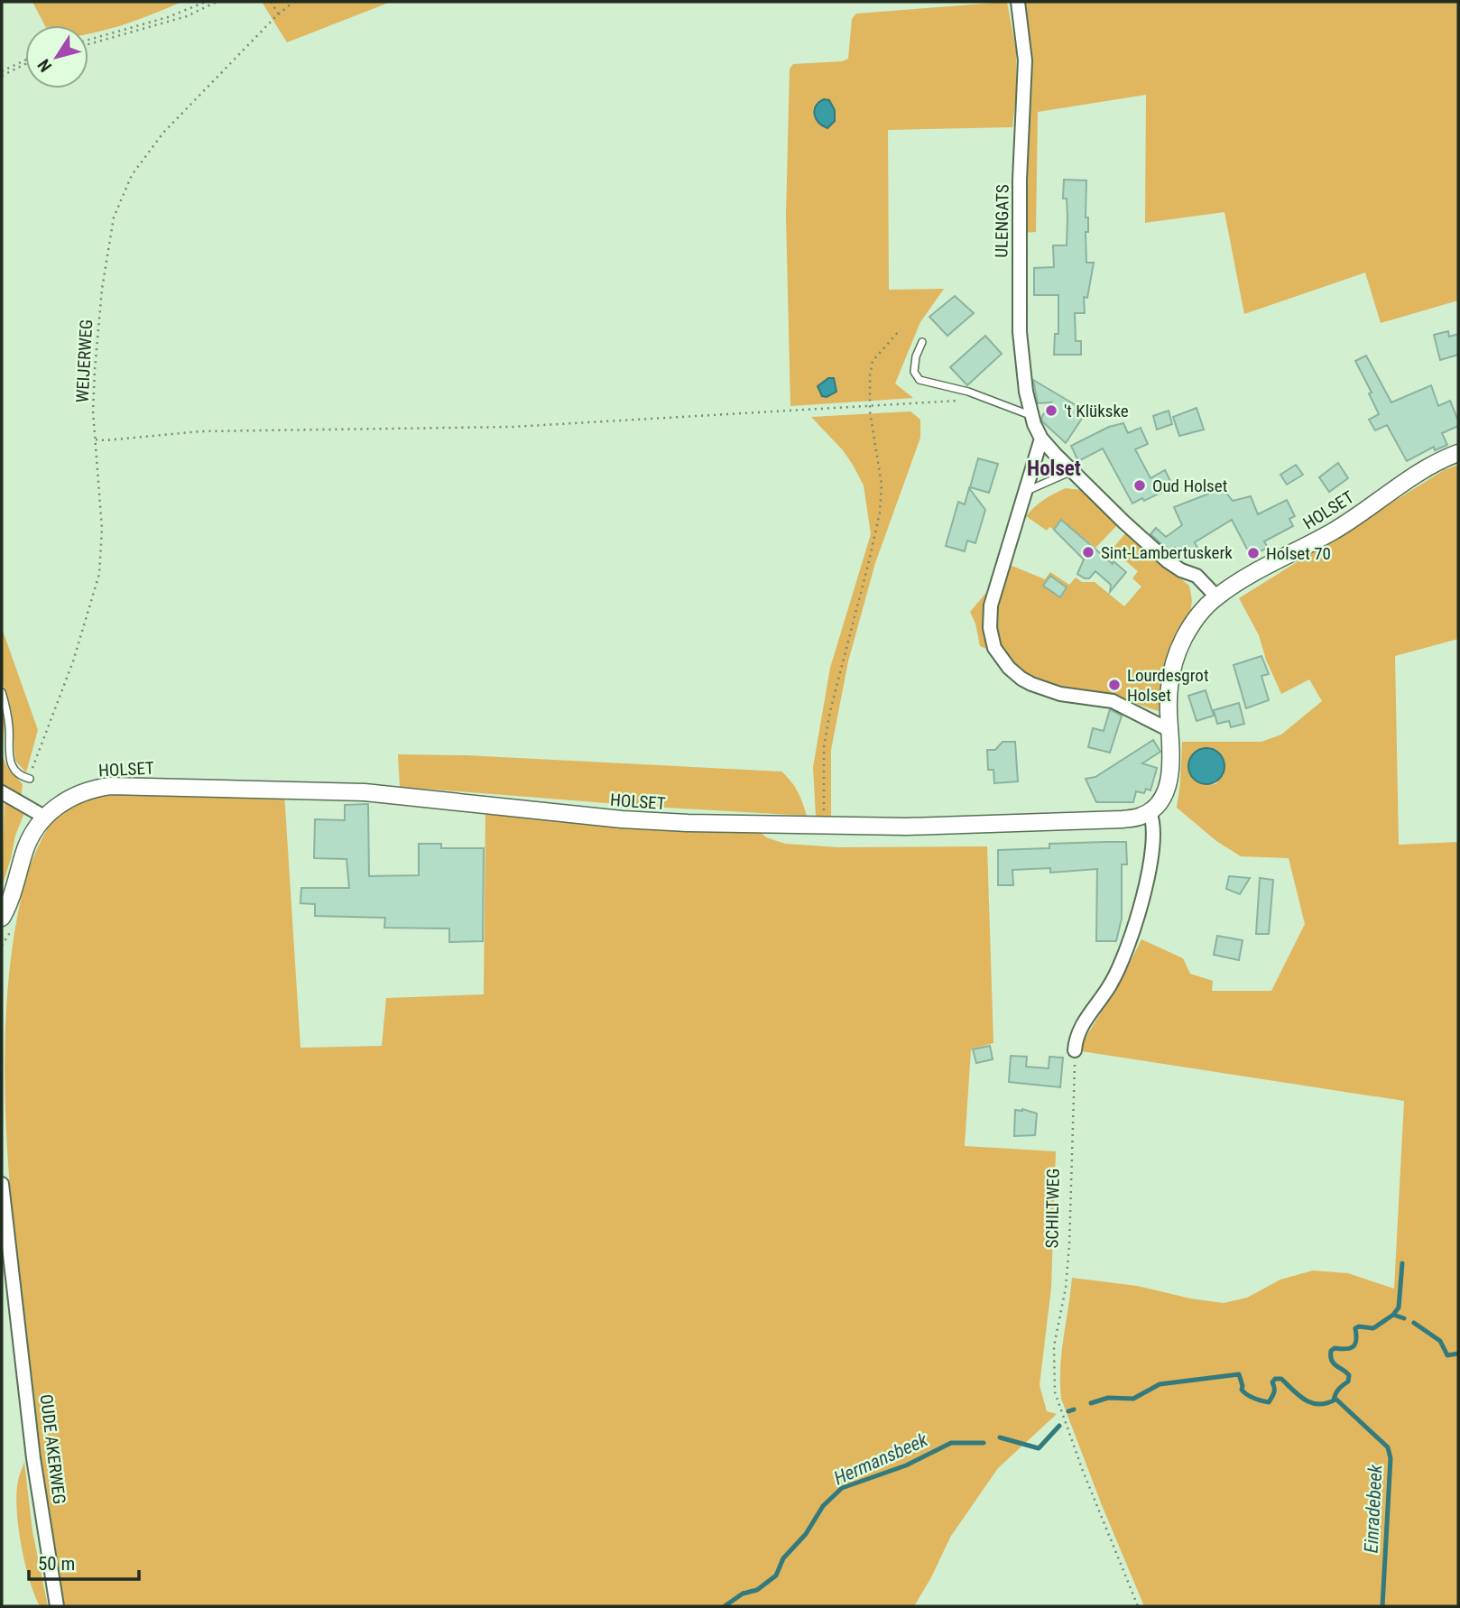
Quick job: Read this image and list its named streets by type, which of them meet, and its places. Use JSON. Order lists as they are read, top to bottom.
{
  "streets": {
    "street": ["ULENGATS", "HOLSET", "OUDE AKERWEG"],
    "path": ["WEIJERWEG", "SCHILTWEG"]
  },
  "districts": ["Holset"],
  "water": ["Hermansbeek", "Einradebeek"],
  "places": [
    "'t Klükske",
    "Oud Holset",
    "Sint-Lambertuskerk",
    "Holset 70",
    "Lourdesgrot Holset"
  ],
  "scale_bar": "50 m",
  "north": "bottom left"
}
